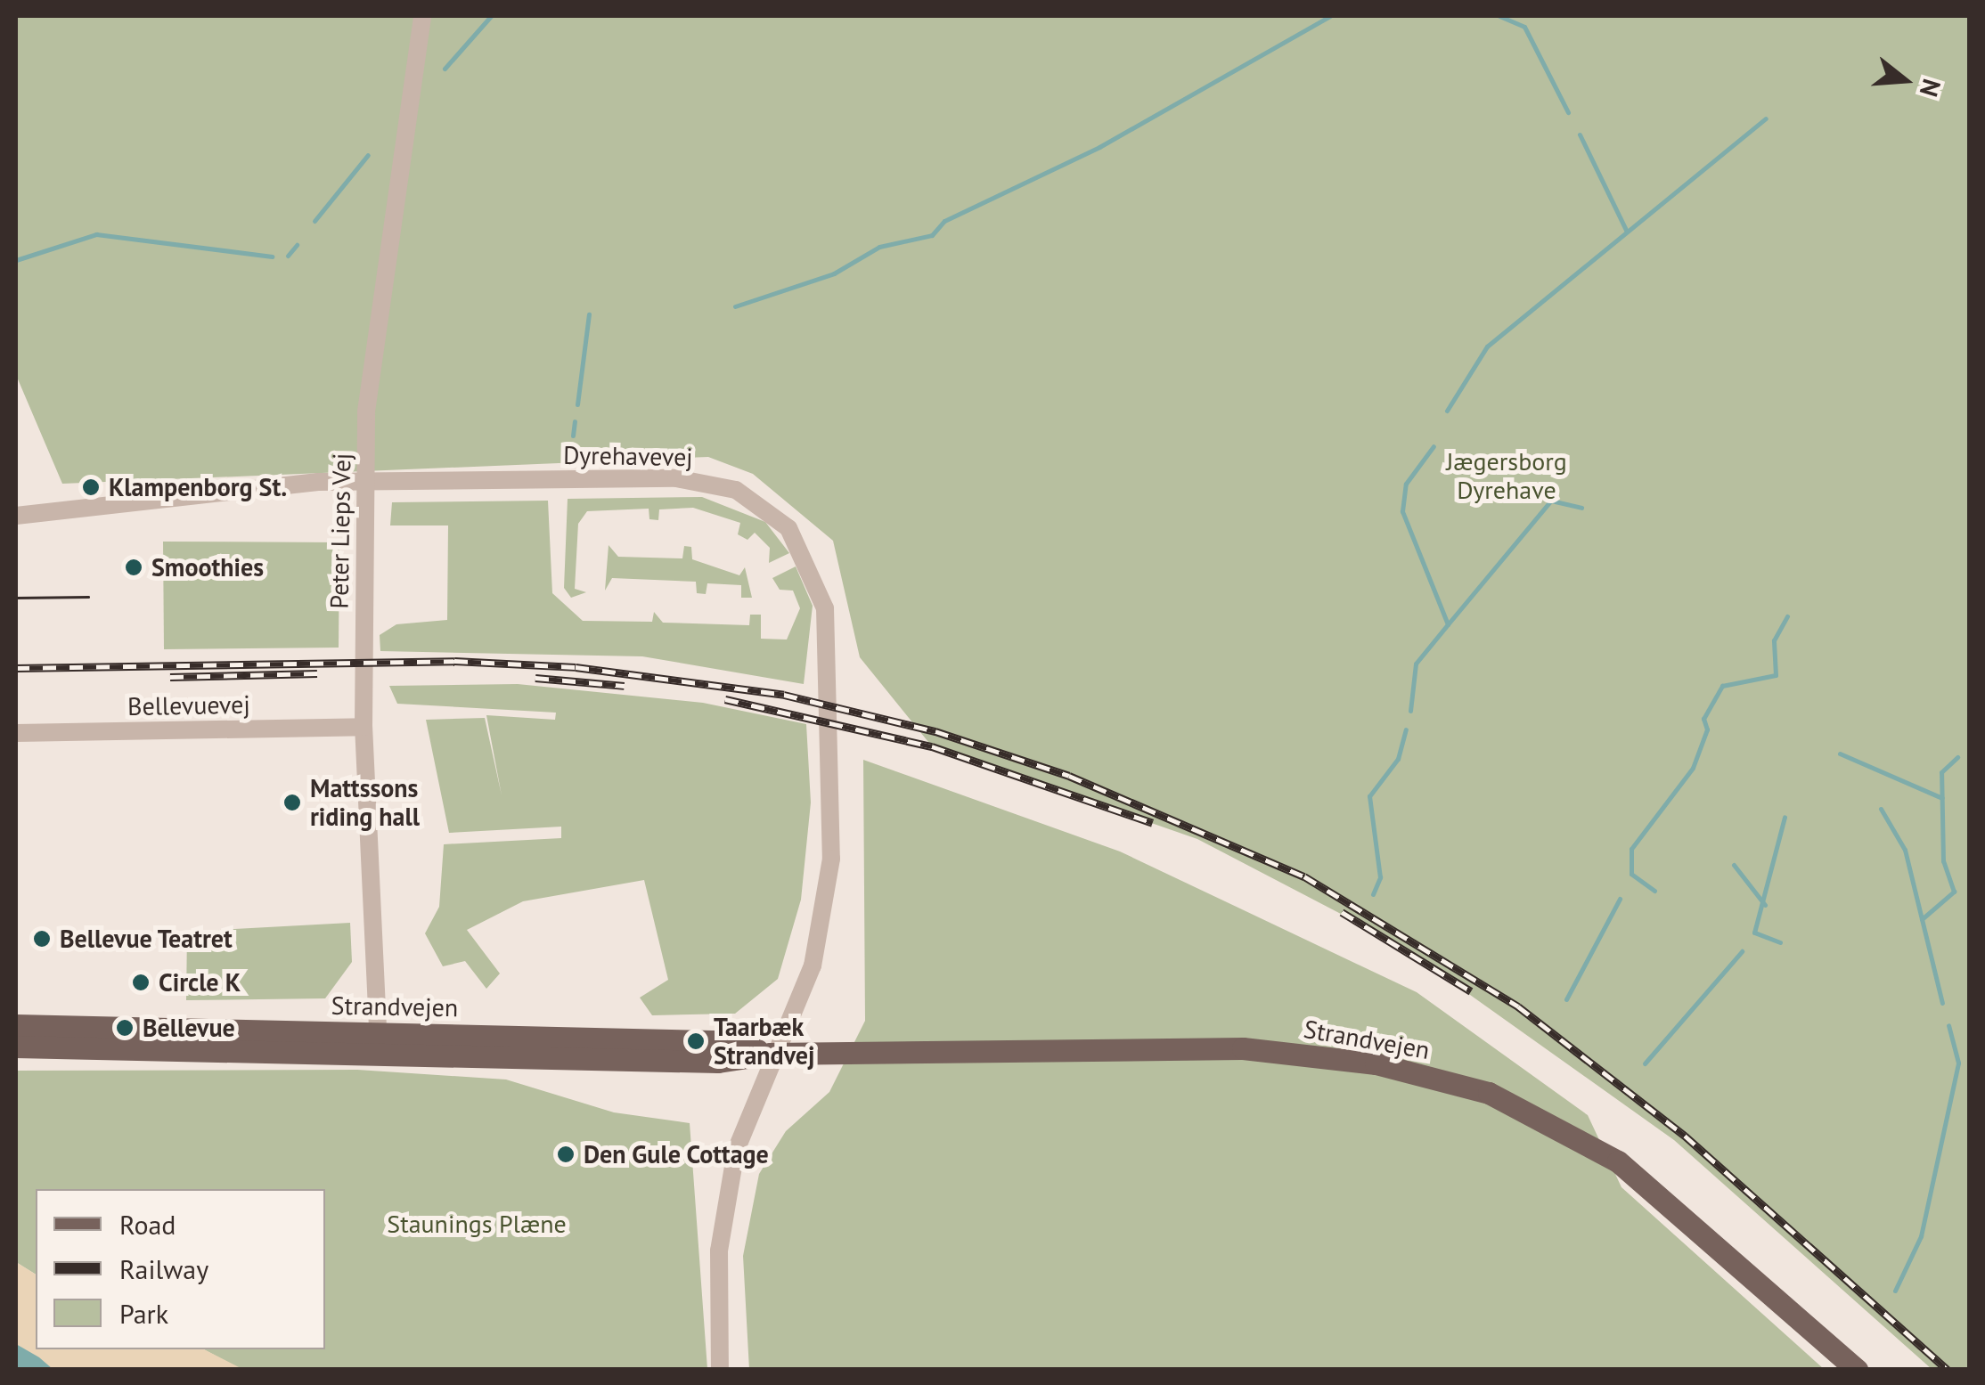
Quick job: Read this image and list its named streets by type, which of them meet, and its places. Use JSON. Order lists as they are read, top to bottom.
{
  "streets": {
    "main road": ["Strandvejen"],
    "street": ["Dyrehavevej", "Peter Lieps Vej", "Bellevuevej"]
  },
  "crossings": [
    ["Dyrehavevej", "Strandvejen"],
    ["Peter Lieps Vej", "Bellevuevej"],
    ["Peter Lieps Vej", "Strandvejen"]
  ],
  "parks": ["Jægersborg Dyrehave", "Staunings Plæne"],
  "places": [
    "Klampenborg St.",
    "Smoothies",
    "Mattssons riding hall",
    "Bellevue Teatret",
    "Circle K",
    "Bellevue",
    "Taarbæk Strandvej",
    "Den Gule Cottage"
  ],
  "legend": ["Road", "Railway", "Park"],
  "north": "right"
}
